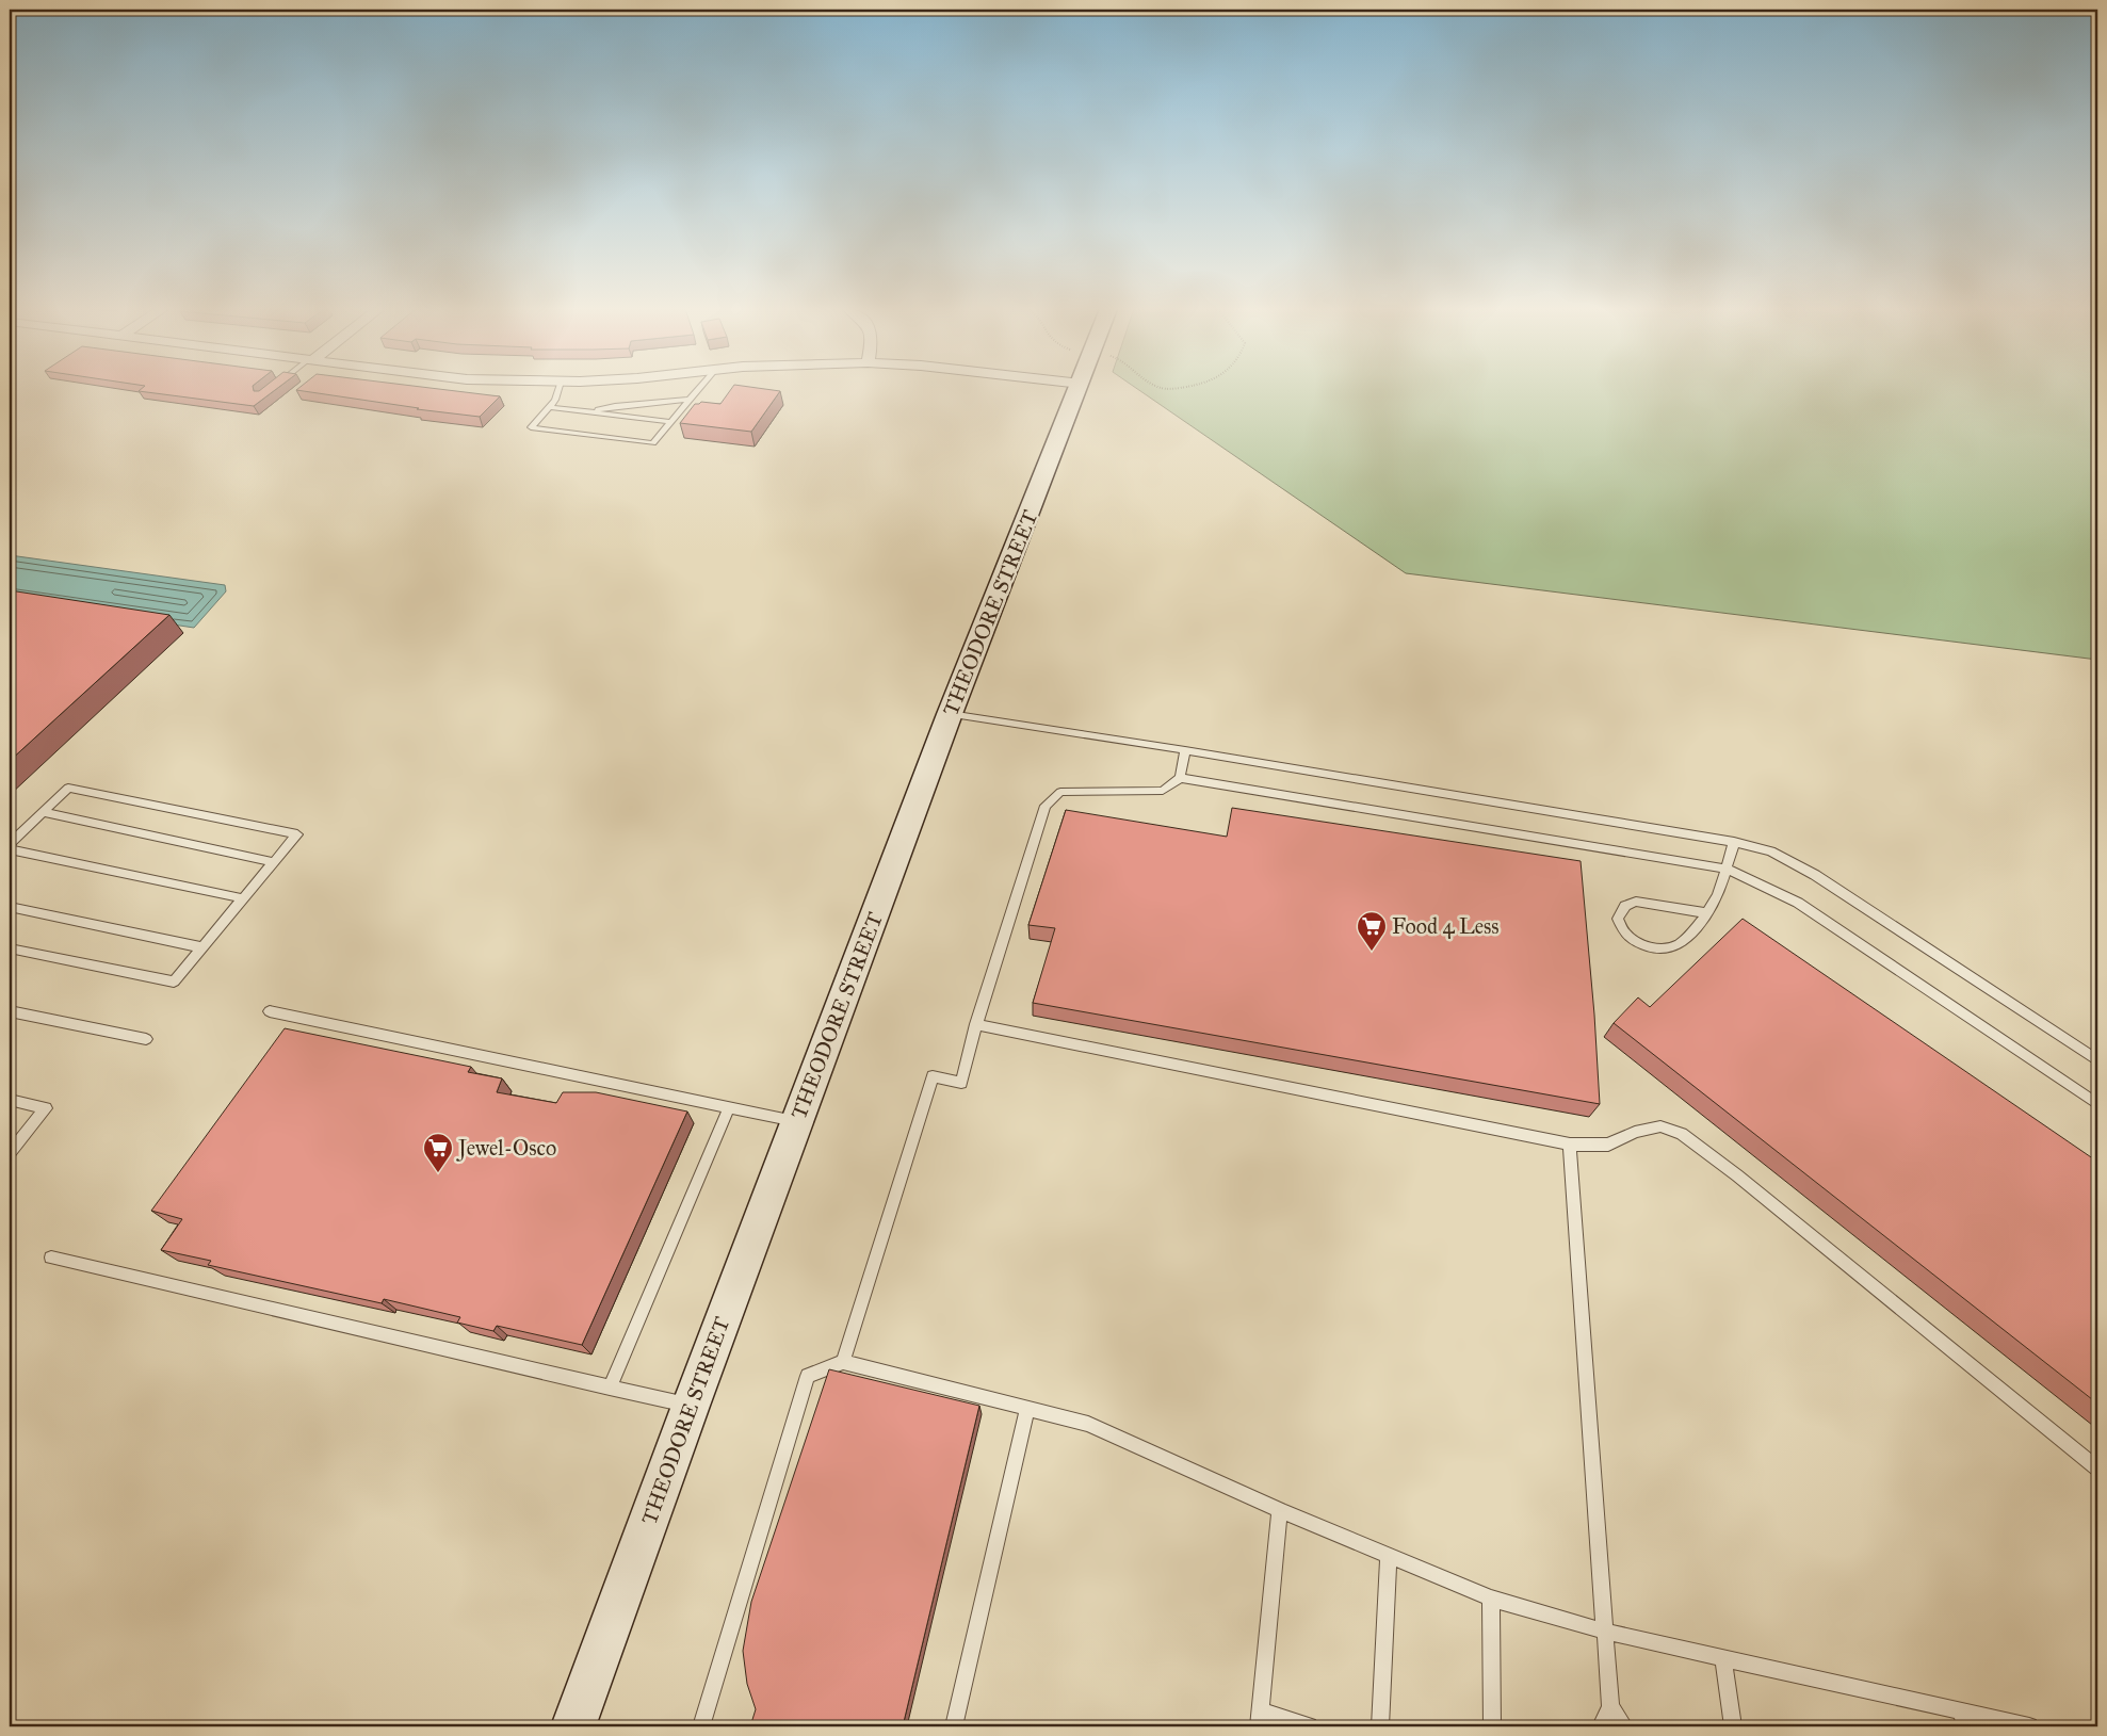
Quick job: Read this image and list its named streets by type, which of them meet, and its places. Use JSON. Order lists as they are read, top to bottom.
{
  "streets": {
    "street": ["THEODORE STREET"]
  },
  "places": {
    "supermarket": ["Food 4 Less", "Jewel-Osco"]
  }
}
